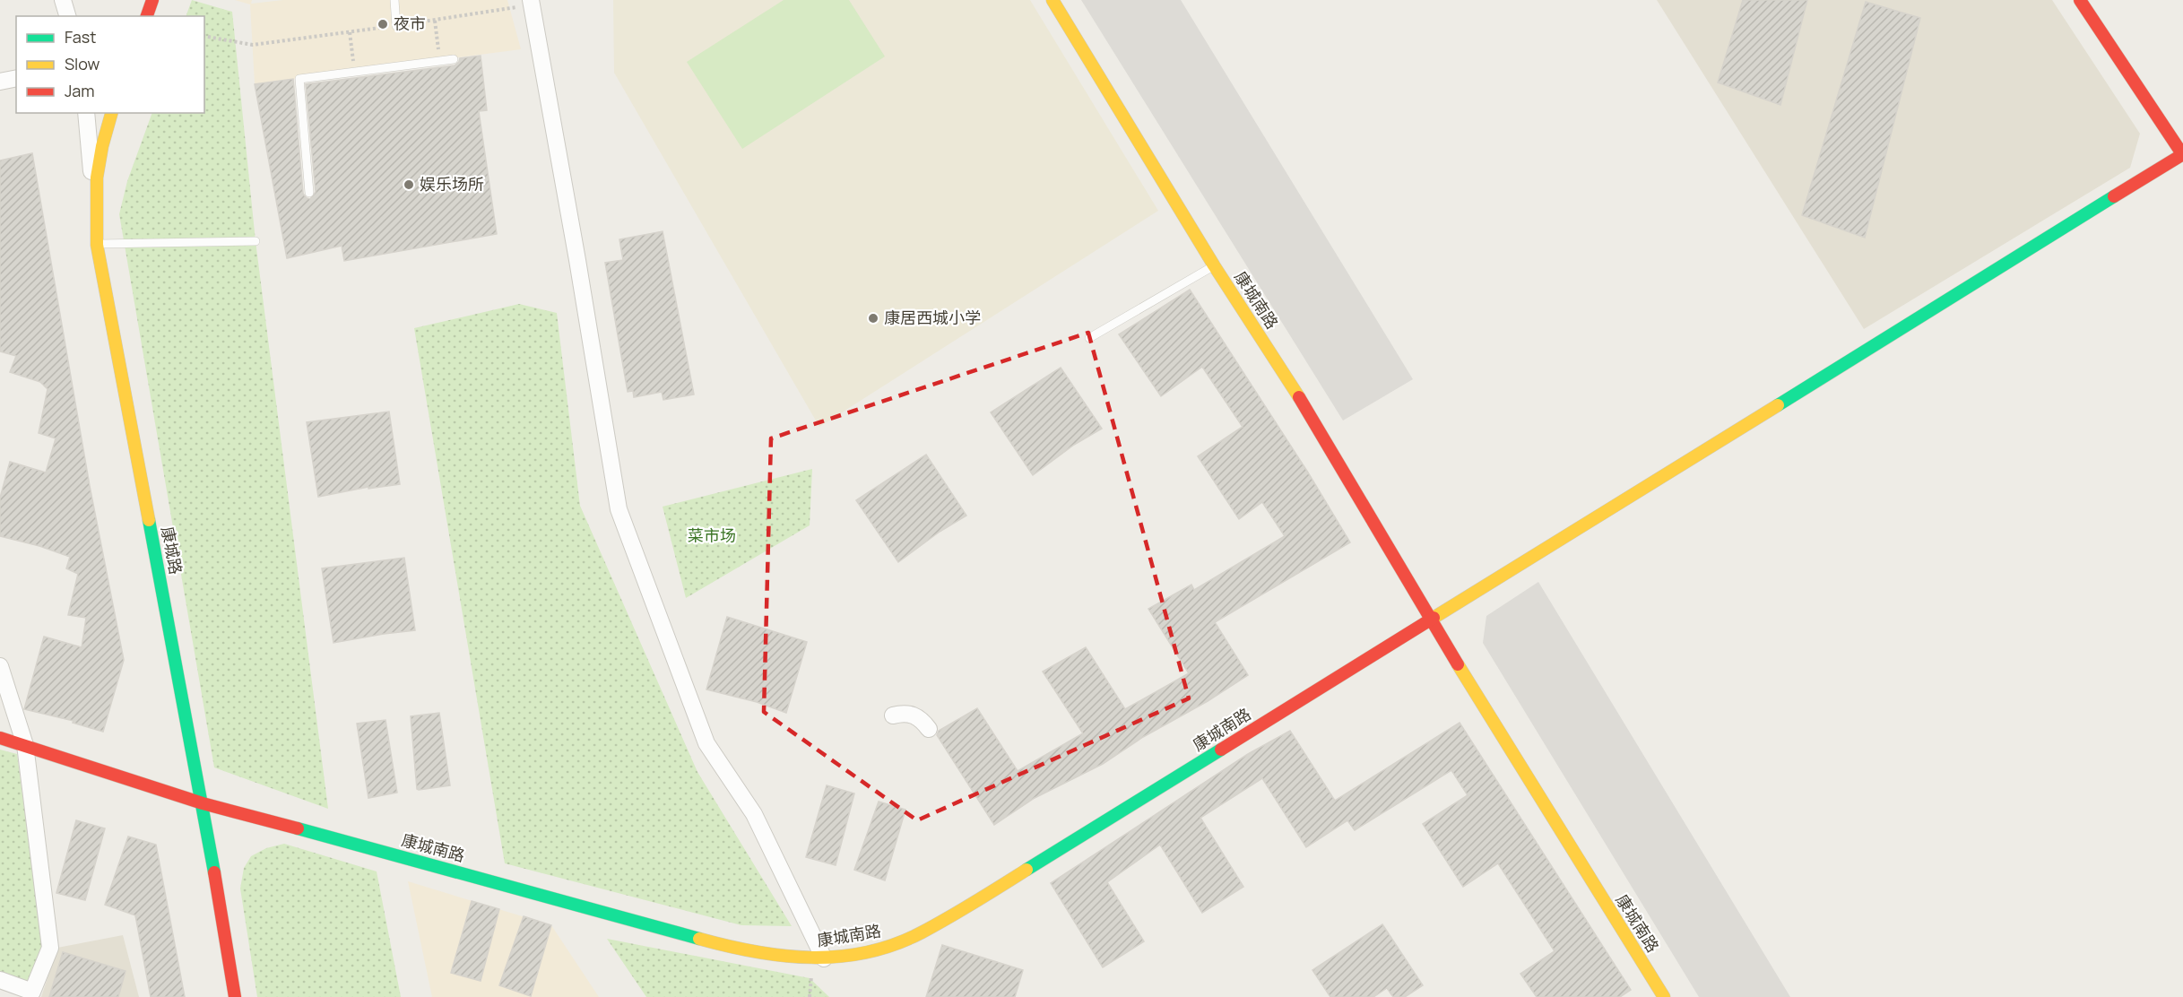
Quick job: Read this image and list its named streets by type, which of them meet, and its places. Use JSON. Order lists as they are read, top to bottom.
{
  "streets": {
    "street": ["康城南路", "康城路"]
  },
  "crossings": [
    ["康城南路", "康城路"]
  ],
  "parks": ["菜市场"],
  "places": ["夜市", "娱乐场所", "康居西城小学"],
  "legend": ["Fast", "Slow", "Jam"]
}
